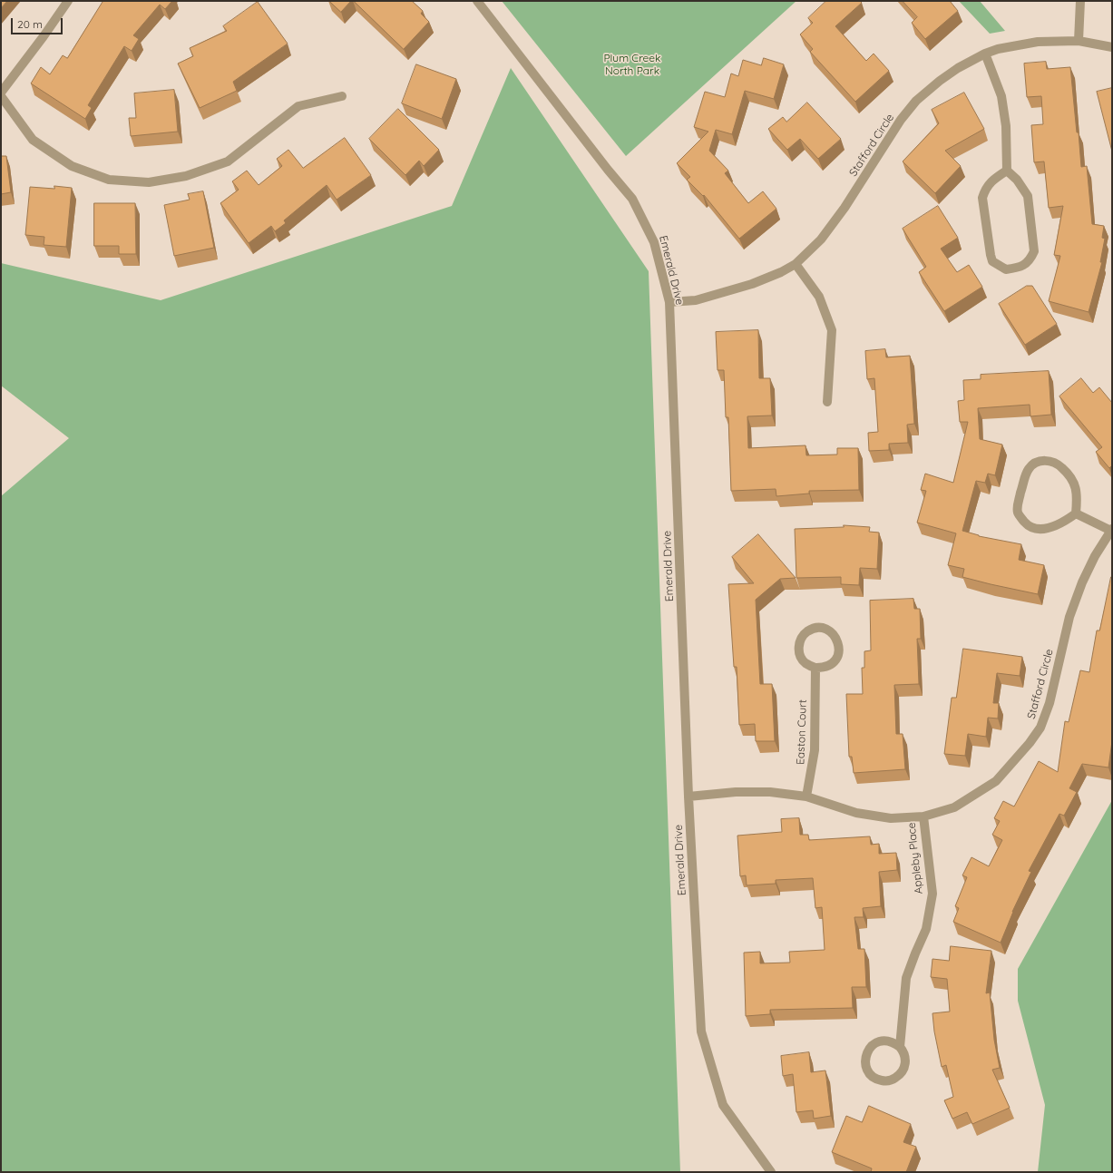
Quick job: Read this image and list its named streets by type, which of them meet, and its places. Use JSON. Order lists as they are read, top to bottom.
{
  "streets": {
    "street": [
      "Stafford Circle",
      "Emerald Drive",
      "Easton Court",
      "Appleby Place"
    ]
  },
  "crossings": [
    ["Stafford Circle", "Emerald Drive"],
    ["Stafford Circle", "Easton Court"],
    ["Stafford Circle", "Appleby Place"]
  ],
  "parks": ["Plum Creek North Park"],
  "scale_bar": "20 m"
}
